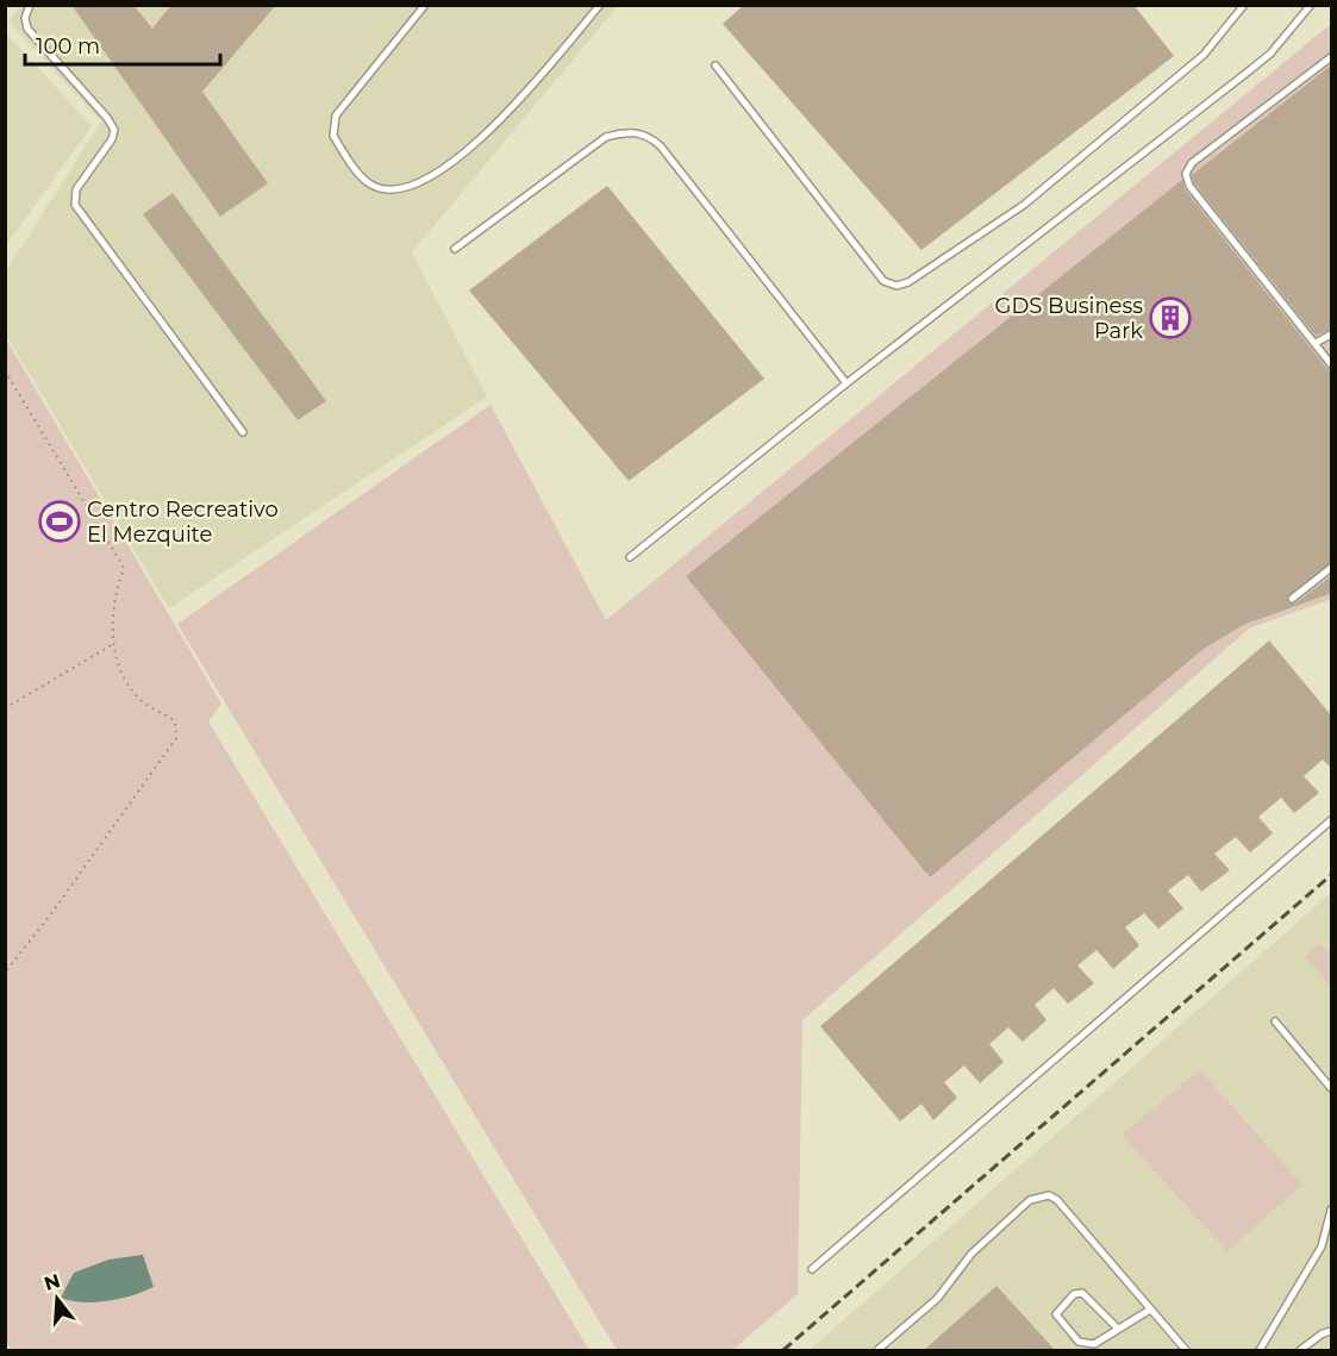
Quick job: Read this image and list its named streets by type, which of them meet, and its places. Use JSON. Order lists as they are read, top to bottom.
{
  "places": {
    "building": ["GDS Business Park"],
    "sports": ["Centro Recreativo El Mezquite"]
  },
  "scale_bar": "100 m",
  "north": "top"
}
